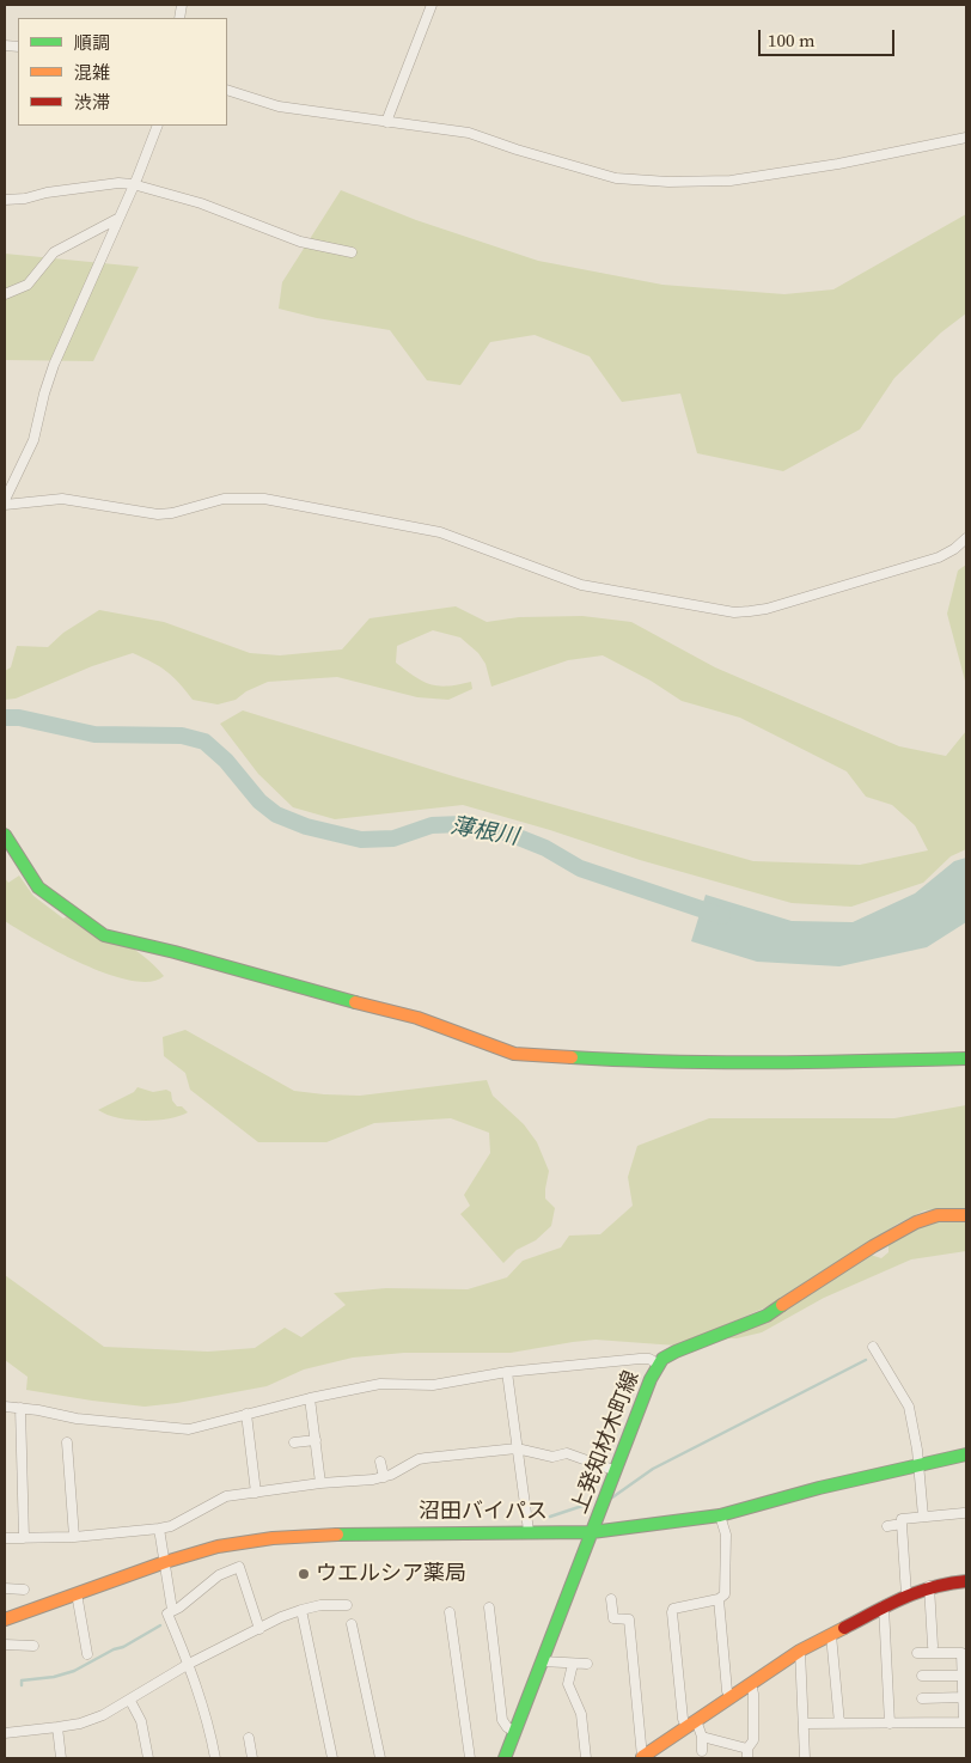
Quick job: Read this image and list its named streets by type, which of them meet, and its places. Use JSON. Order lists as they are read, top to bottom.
{
  "streets": {
    "street": ["上発知材木町線", "沼田バイパス"]
  },
  "crossings": [
    ["上発知材木町線", "沼田バイパス"]
  ],
  "water": ["薄根川"],
  "places": ["ウエルシア薬局"],
  "legend": ["順調", "混雑", "渋滞"],
  "scale_bar": "100 m"
}
